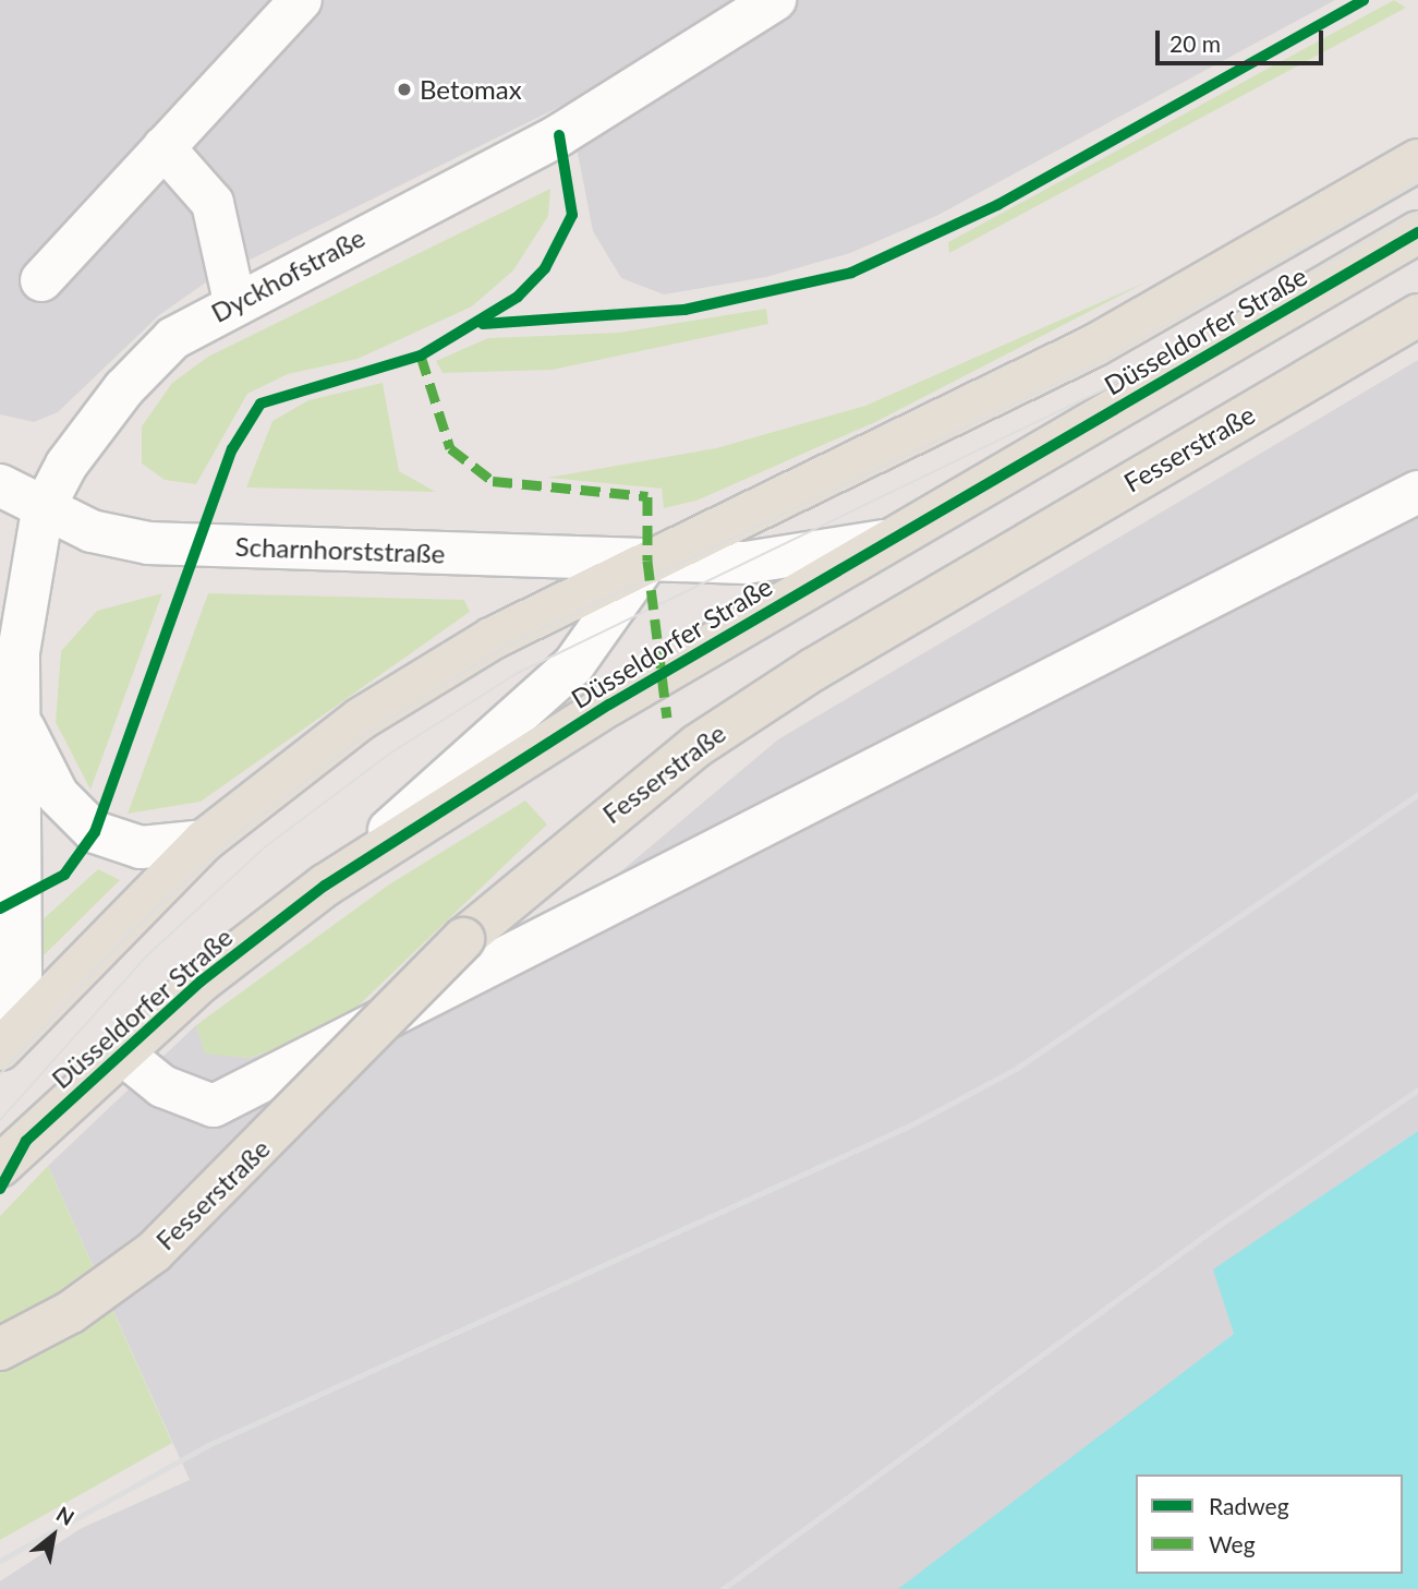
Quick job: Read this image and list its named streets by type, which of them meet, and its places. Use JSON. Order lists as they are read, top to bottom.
{
  "streets": {
    "main road": ["Düsseldorfer Straße", "Fesserstraße"],
    "street": ["Dyckhofstraße", "Scharnhorststraße"]
  },
  "crossings": [
    ["Dyckhofstraße", "Düsseldorfer Straße"],
    ["Dyckhofstraße", "Scharnhorststraße"],
    ["Düsseldorfer Straße", "Scharnhorststraße"]
  ],
  "places": ["Betomax"],
  "legend": ["Radweg", "Weg"],
  "scale_bar": "20 m",
  "north": "top right"
}
